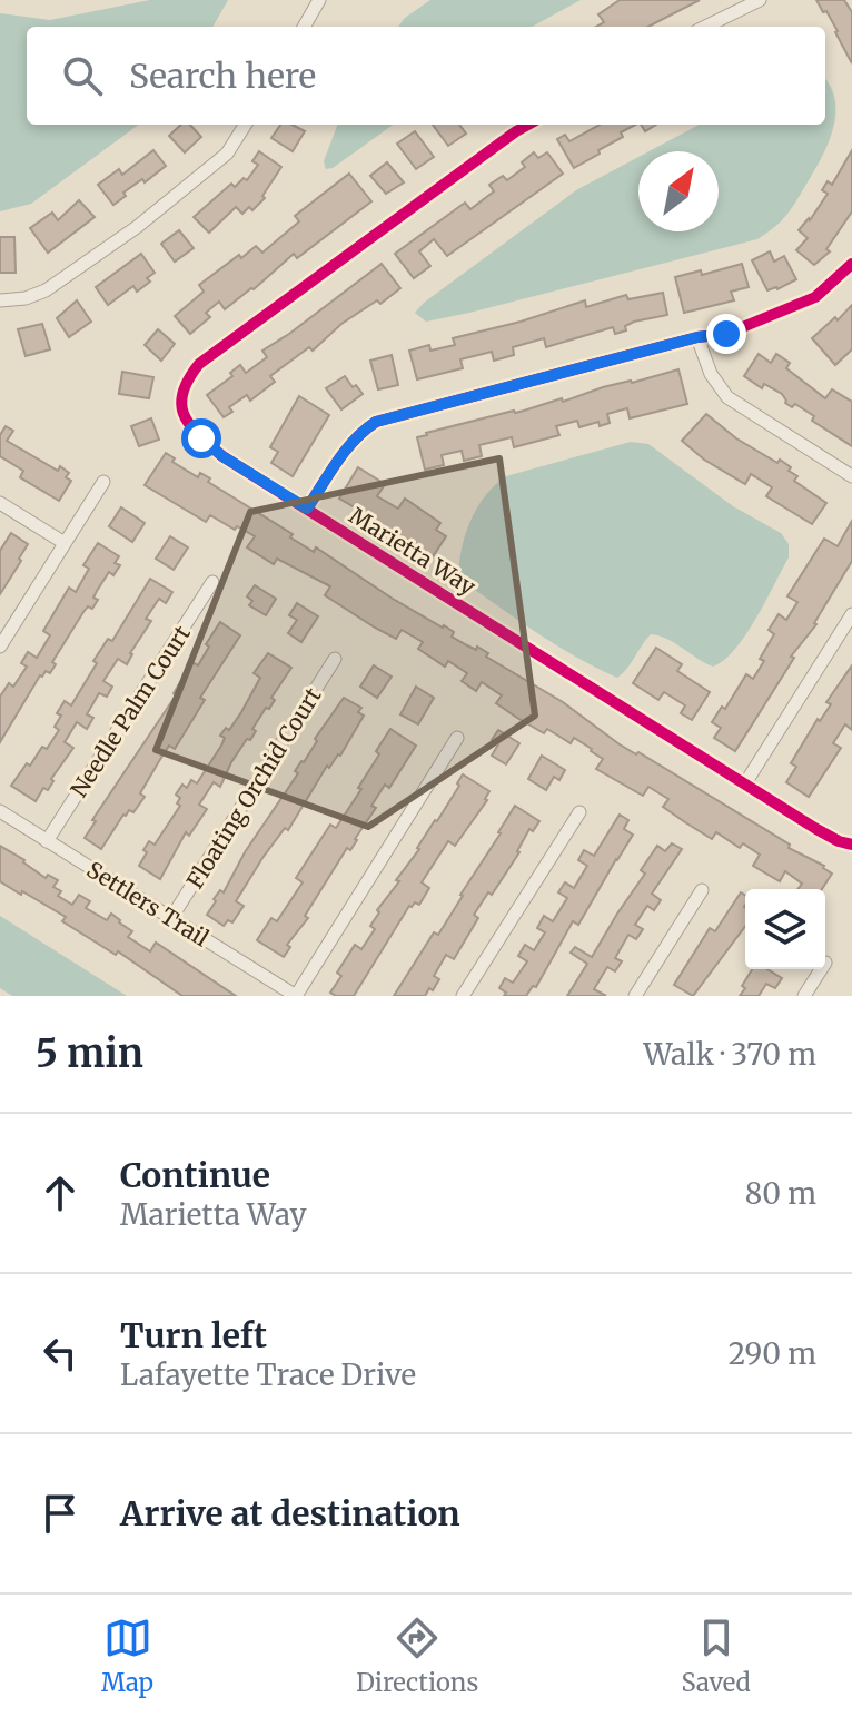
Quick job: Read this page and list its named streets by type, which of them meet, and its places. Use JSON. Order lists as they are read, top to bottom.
{
  "streets": {
    "street": [
      "Marietta Way",
      "Needle Palm Court",
      "Floating Orchid Court",
      "Settlers Trail"
    ]
  },
  "crossings": [
    ["Needle Palm Court", "Settlers Trail"],
    ["Floating Orchid Court", "Settlers Trail"]
  ],
  "north": "top right",
  "page": {
    "search": "Search here",
    "heading": ["5 min", "Walk · 370 m"],
    "list": [
      ["Continue", "Marietta Way", "80 m"],
      ["Turn left", "Lafayette Trace Drive", "290 m"],
      "Arrive at destination"
    ],
    "nav": ["Map", "Directions", "Saved"]
  }
}
